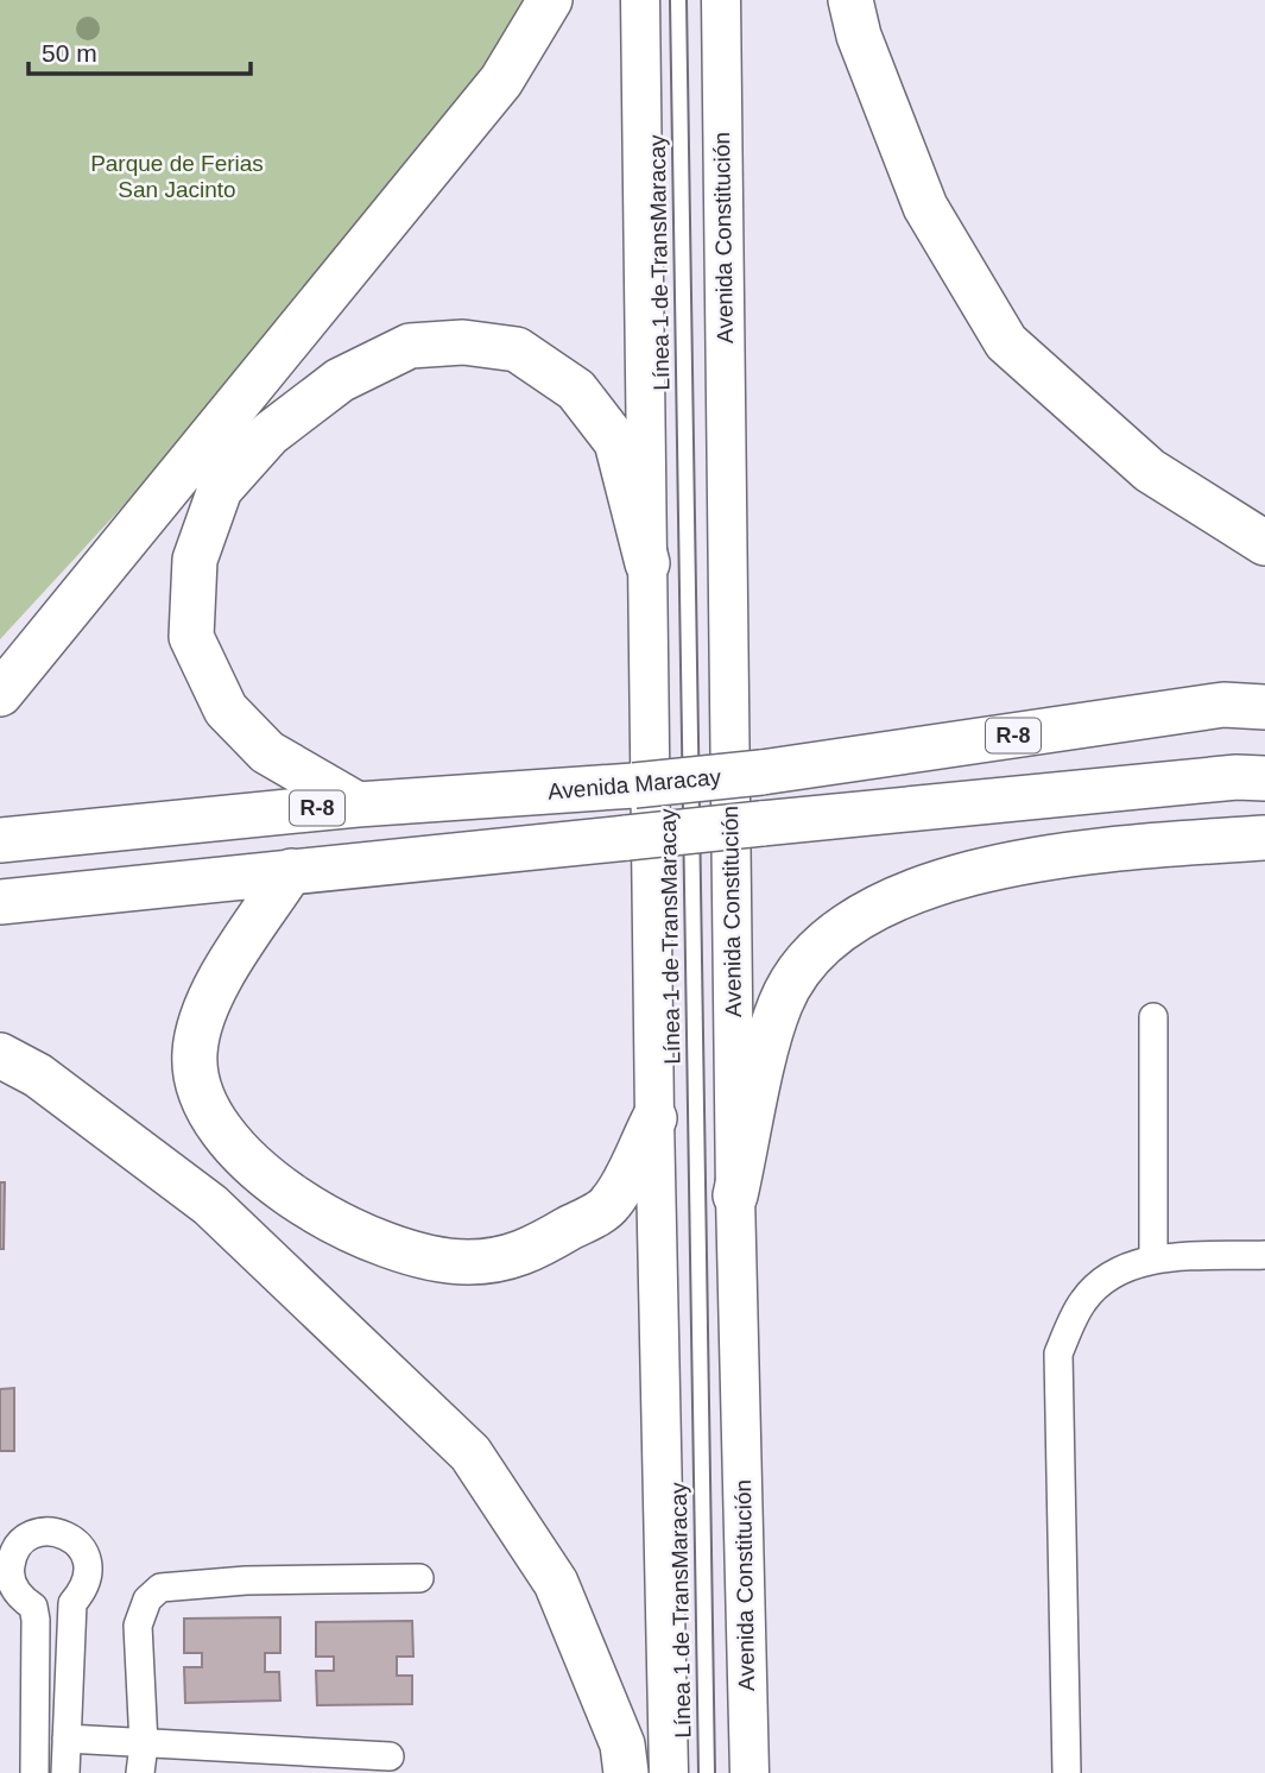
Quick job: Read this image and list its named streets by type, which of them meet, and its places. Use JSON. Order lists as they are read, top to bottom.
{
  "streets": {
    "main road": ["R-8", "Avenida Maracay"],
    "street": ["Avenida Constitución"],
    "lane": ["Línea 1 de TransMaracay"]
  },
  "parks": ["Parque de Ferias San Jacinto"],
  "scale_bar": "50 m"
}
